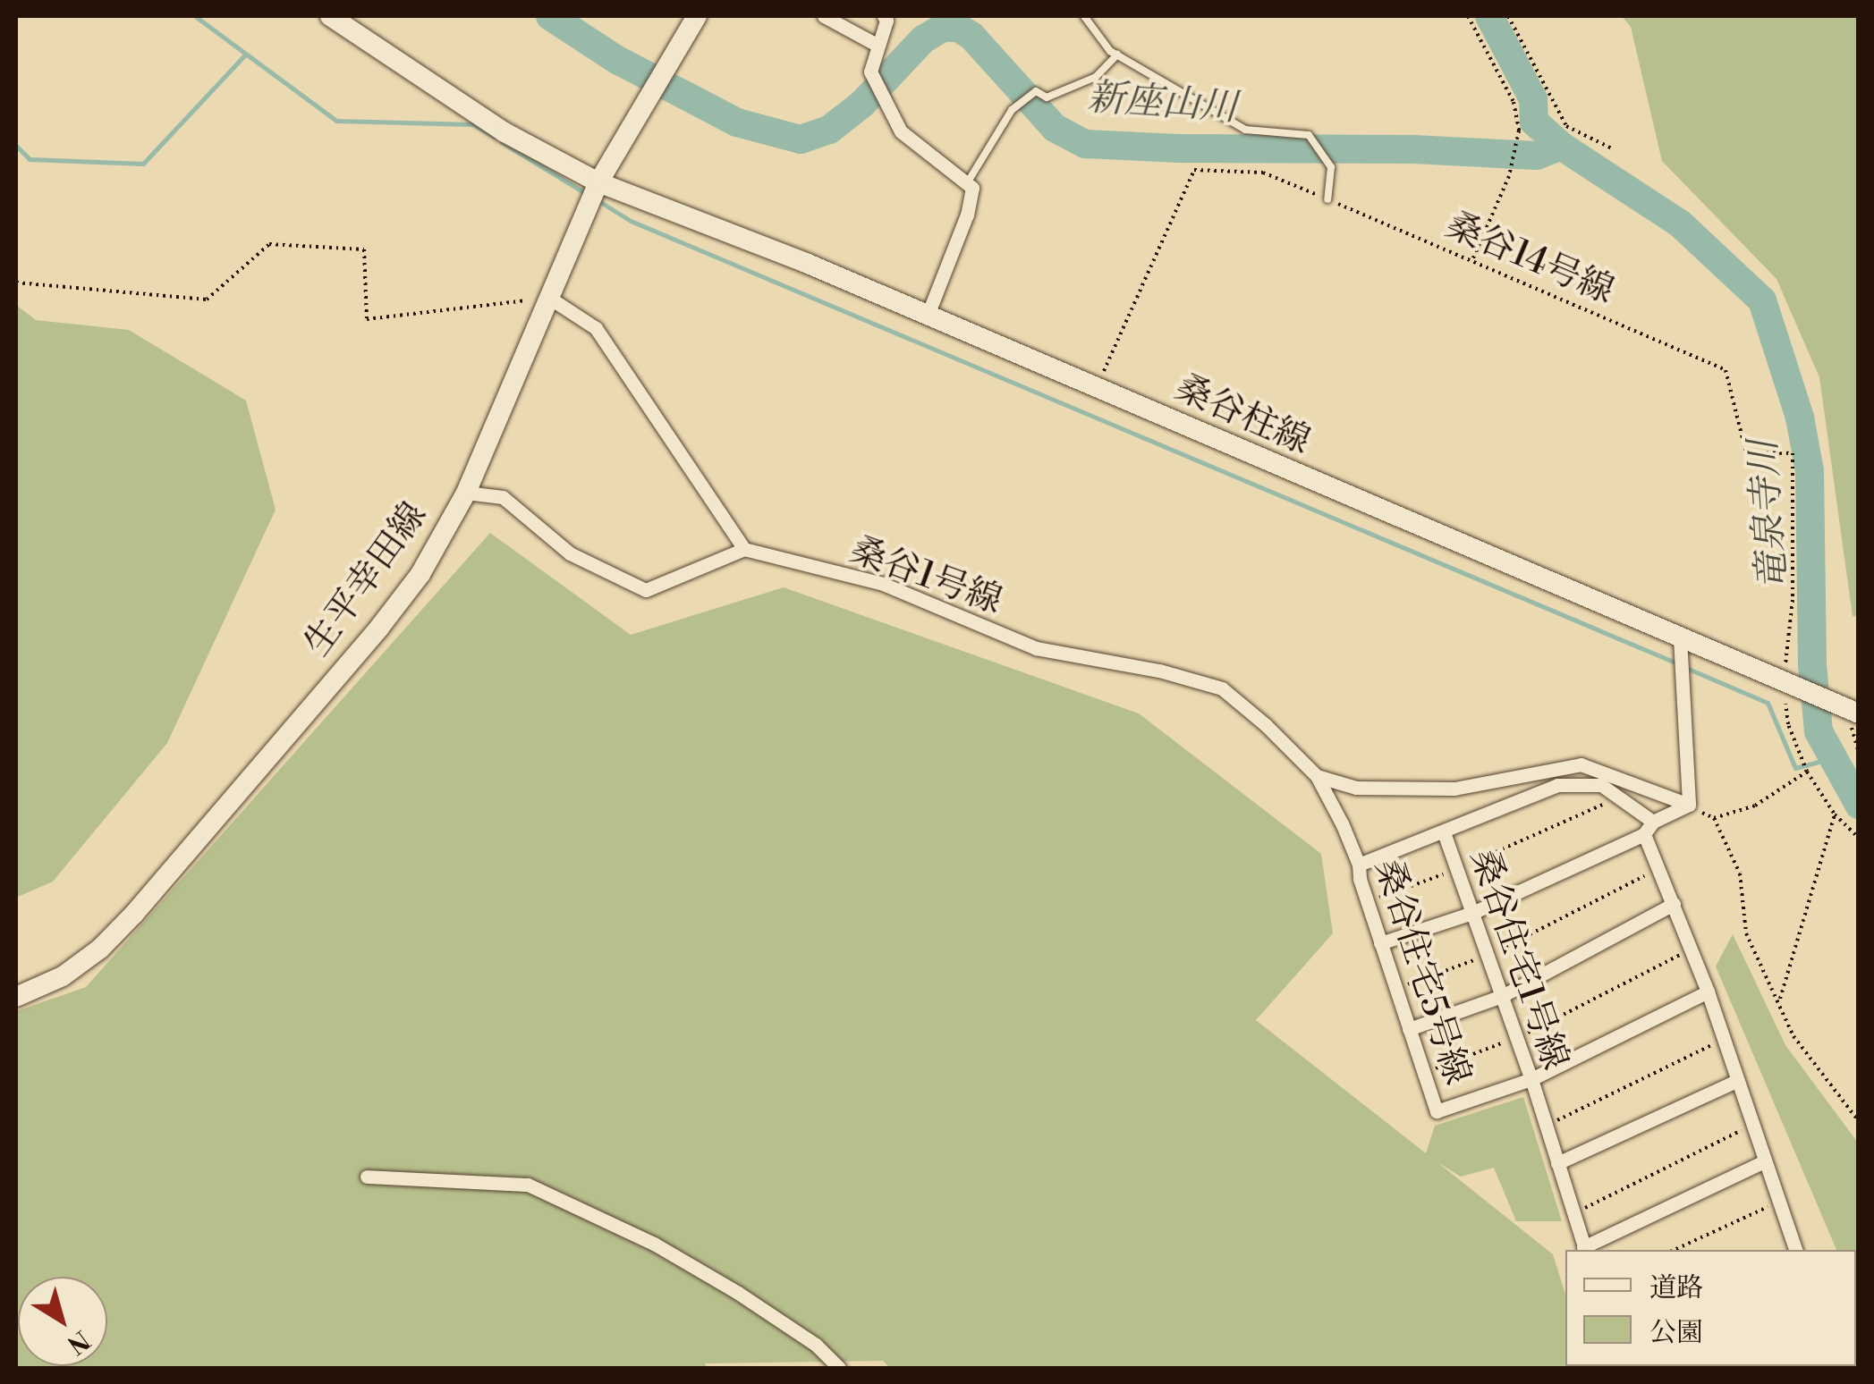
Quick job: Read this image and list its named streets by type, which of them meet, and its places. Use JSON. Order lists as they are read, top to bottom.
{
  "streets": {
    "main road": ["桑谷柱線", "生平幸田線"],
    "street": ["桑谷1号線", "桑谷住宅1号線", "桑谷住宅5号線"],
    "path": ["桑谷14号線"]
  },
  "crossings": [
    ["桑谷14号線", "桑谷柱線"],
    ["桑谷柱線", "生平幸田線"],
    ["桑谷1号線", "桑谷住宅5号線"],
    ["桑谷住宅1号線", "桑谷住宅5号線"]
  ],
  "water": ["新座山川", "竜泉寺川"],
  "legend": ["道路", "公園"],
  "north": "bottom right"
}
